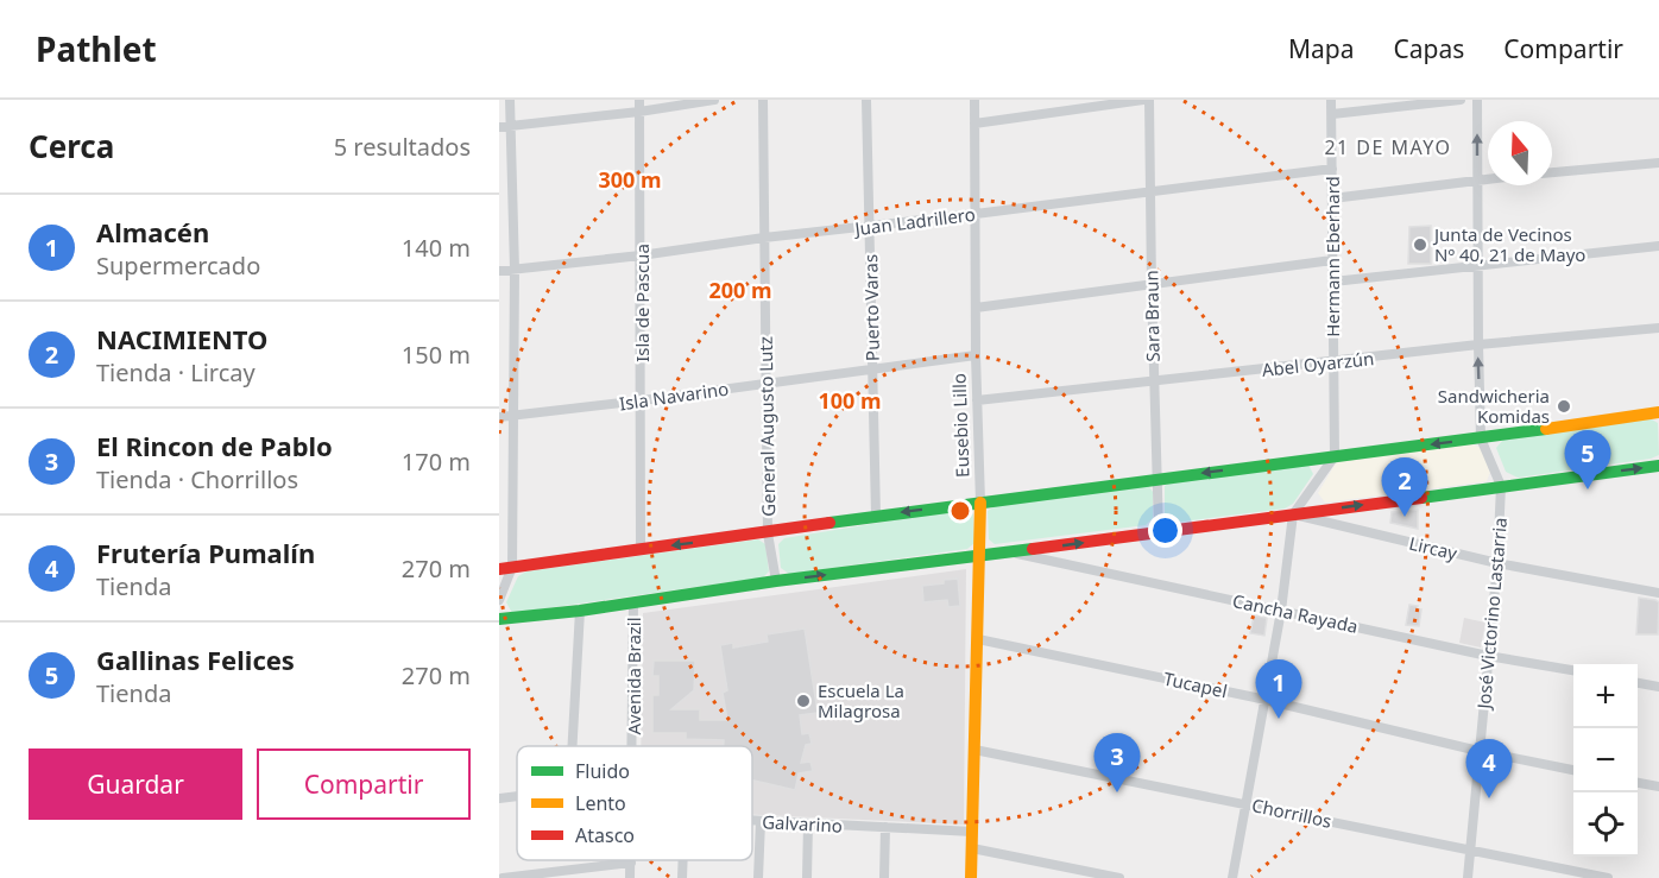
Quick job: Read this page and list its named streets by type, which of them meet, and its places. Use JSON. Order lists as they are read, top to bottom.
{
  "streets": {
    "main road": ["Eusebio Lillo"],
    "street": [
      "Juan Ladrillero",
      "Hermann Eberhard",
      "Isla de Pascua",
      "Puerto Varas",
      "Sara Braun",
      "Abel Oyarzún",
      "Isla Navarino",
      "General Augusto Lutz",
      "Lircay",
      "Cancha Rayada",
      "José Victorino Lastarria",
      "Avenida Brazil",
      "Tucapel",
      "Chorrillos",
      "Galvarino"
    ]
  },
  "crossings": [
    ["Juan Ladrillero", "Hermann Eberhard"],
    ["Juan Ladrillero", "Isla de Pascua"],
    ["Juan Ladrillero", "Puerto Varas"],
    ["Juan Ladrillero", "Sara Braun"],
    ["Juan Ladrillero", "Eusebio Lillo"],
    ["Juan Ladrillero", "General Augusto Lutz"],
    ["Hermann Eberhard", "Abel Oyarzún"],
    ["Isla de Pascua", "Isla Navarino"],
    ["Puerto Varas", "Isla Navarino"],
    ["Sara Braun", "Abel Oyarzún"],
    ["Abel Oyarzún", "Eusebio Lillo"],
    ["Isla Navarino", "Eusebio Lillo"],
    ["Isla Navarino", "General Augusto Lutz"],
    ["Eusebio Lillo", "Tucapel"],
    ["Eusebio Lillo", "Chorrillos"],
    ["Eusebio Lillo", "Galvarino"],
    ["Lircay", "José Victorino Lastarria"],
    ["Cancha Rayada", "José Victorino Lastarria"],
    ["José Victorino Lastarria", "Tucapel"],
    ["José Victorino Lastarria", "Chorrillos"]
  ],
  "districts": ["21 DE MAYO"],
  "places": ["Junta de Vecinos Nº 40, 21 de Mayo", "Sandwicheria Komidas", "Escuela La Milagrosa"],
  "legend": ["Fluido", "Lento", "Atasco"],
  "north": "top",
  "page": {
    "header": "Pathlet",
    "nav": ["Mapa", "Capas", "Compartir"],
    "heading": ["Cerca", "5 resultados"],
    "list": [
      {
        "mark": "1",
        "name": "Almacén",
        "note": "Supermercado",
        "value": "140 m"
      },
      {
        "mark": "2",
        "name": "NACIMIENTO",
        "note": "Tienda · Lircay",
        "value": "150 m"
      },
      {
        "mark": "3",
        "name": "El Rincon de Pablo",
        "note": "Tienda · Chorrillos",
        "value": "170 m"
      },
      {
        "mark": "4",
        "name": "Frutería Pumalín",
        "note": "Tienda",
        "value": "270 m"
      },
      {
        "mark": "5",
        "name": "Gallinas Felices",
        "note": "Tienda",
        "value": "270 m"
      }
    ],
    "pins": [
      "5",
      "2",
      "1",
      "3",
      "4"
    ],
    "map_buttons": ["+", "−"],
    "buttons": ["Guardar", "Compartir"]
  },
  "rings": ["300 m", "200 m", "100 m"]
}
